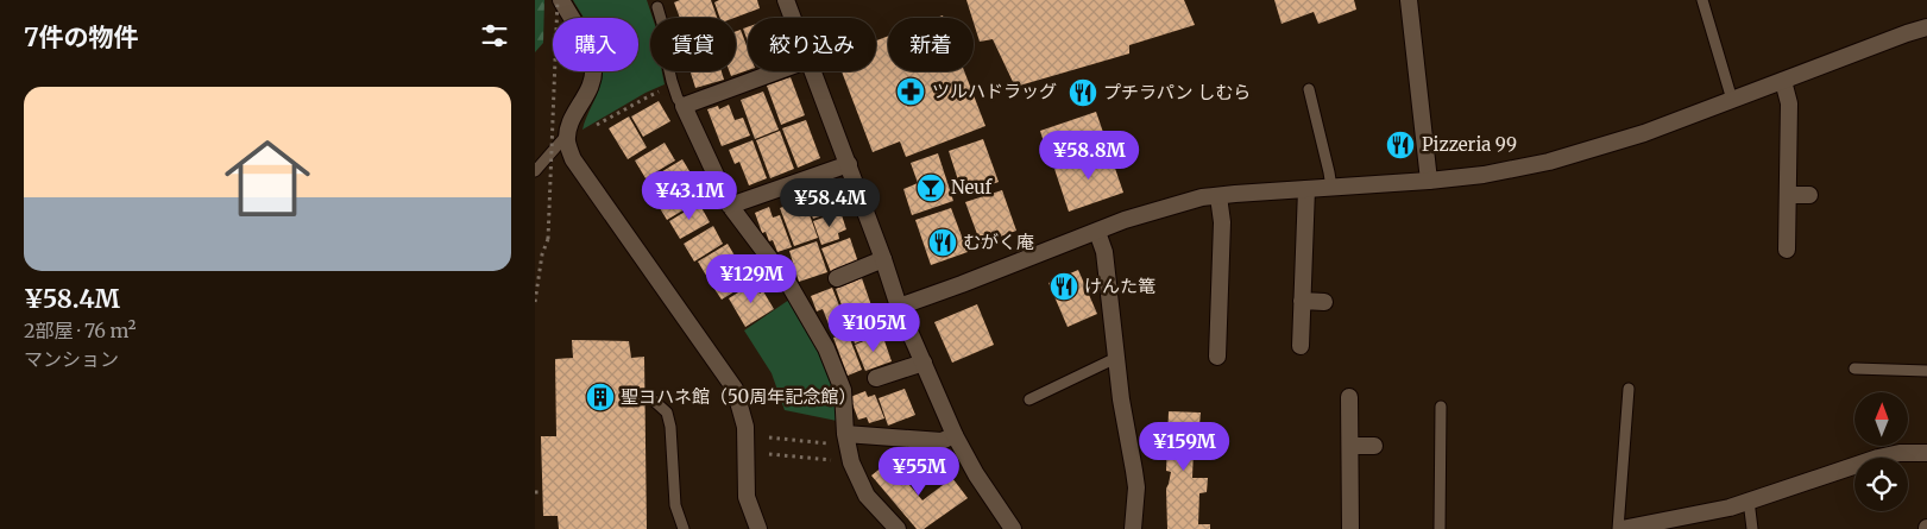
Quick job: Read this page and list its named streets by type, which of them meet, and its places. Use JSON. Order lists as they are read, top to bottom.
{
  "places": {
    "pharmacy": ["ツルハドラッグ"],
    "restaurant": [
      "プチラパン しむら",
      "Pizzeria 99",
      "むがく庵",
      "けんた篭"
    ],
    "bar": ["Neuf"],
    "building": ["聖ヨハネ館（50周年記念館）"]
  },
  "north": "top",
  "page": {
    "heading": "7件の物件",
    "chip": [
      "購入",
      "賃貸",
      "絞り込み",
      "新着"
    ],
    "list": [
      {
        "name": "¥58.4M",
        "note": "2部屋 · 76 m² · マンション"
      }
    ],
    "price": [
      "¥58.8M",
      "¥43.1M",
      "¥58.4M",
      "¥129M",
      "¥105M",
      "¥159M",
      "¥55M"
    ]
  }
}
